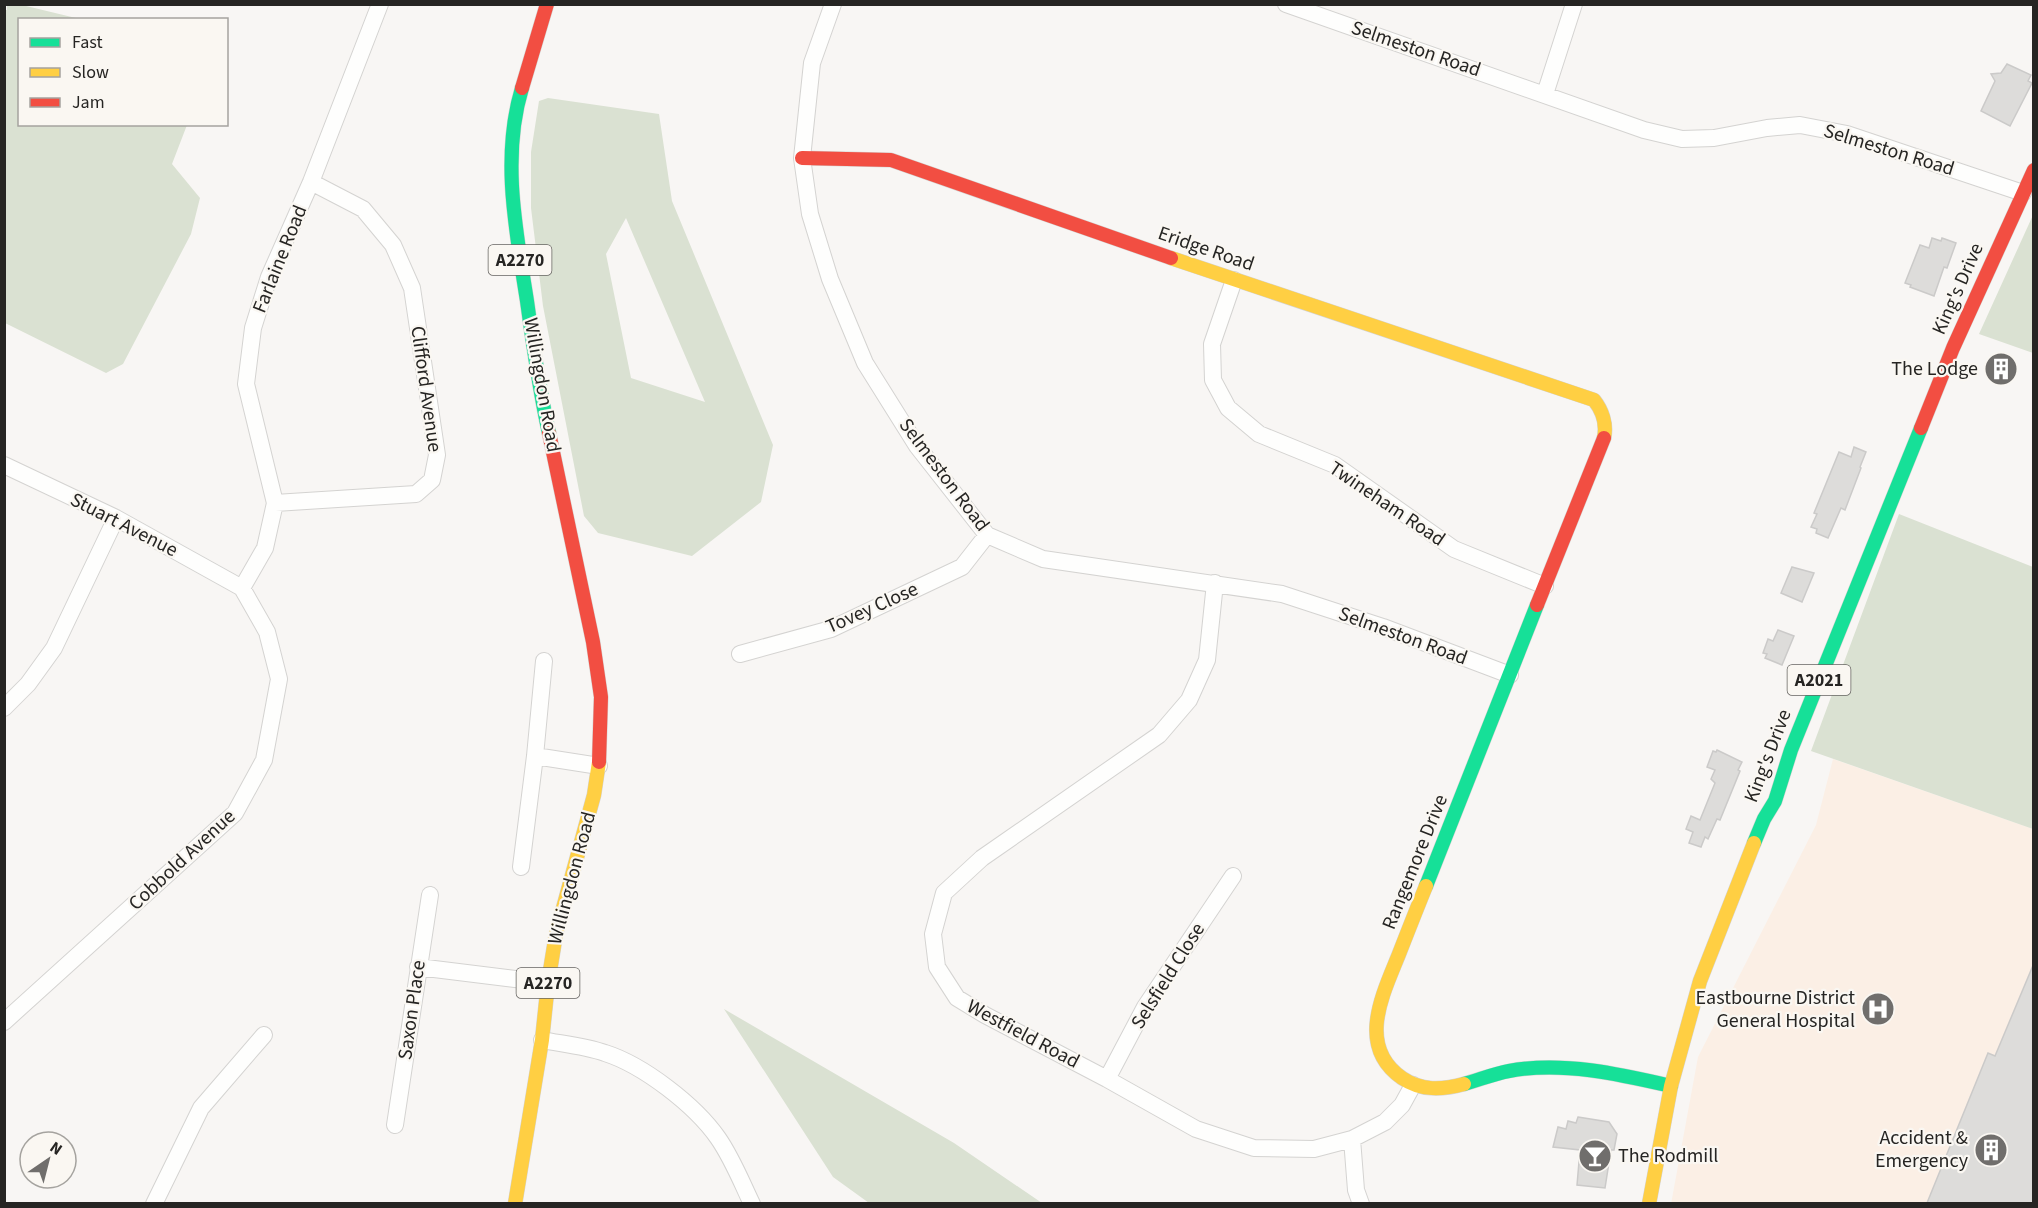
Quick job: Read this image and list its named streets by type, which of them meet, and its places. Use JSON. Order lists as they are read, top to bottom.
{
  "streets": {
    "main road": [
      "Eridge Road",
      "A2270",
      "King's Drive",
      "Willingdon Road",
      "A2021",
      "Rangemore Drive"
    ],
    "street": [
      "Selmeston Road",
      "Farlaine Road",
      "Clifford Avenue",
      "Twineham Road",
      "Stuart Avenue",
      "Tovey Close",
      "Cobbold Avenue",
      "Selsfield Close",
      "Saxon Place",
      "Westfield Road"
    ]
  },
  "crossings": [
    ["Selmeston Road", "Eridge Road"],
    ["Selmeston Road", "King's Drive"],
    ["Selmeston Road", "Tovey Close"],
    ["Selmeston Road", "Rangemore Drive"],
    ["Selmeston Road", "Westfield Road"],
    ["Eridge Road", "Twineham Road"],
    ["Eridge Road", "Rangemore Drive"],
    ["Farlaine Road", "Clifford Avenue"],
    ["Farlaine Road", "Stuart Avenue"],
    ["Farlaine Road", "Cobbold Avenue"],
    ["King's Drive", "Rangemore Drive"],
    ["Twineham Road", "Rangemore Drive"],
    ["Stuart Avenue", "Cobbold Avenue"],
    ["Rangemore Drive", "Westfield Road"],
    ["Selsfield Close", "Westfield Road"]
  ],
  "places": {
    "building": ["The Lodge", "Accident & Emergency"],
    "hospital": ["Eastbourne District General Hospital"],
    "bar": ["The Rodmill"]
  },
  "legend": ["Fast", "Slow", "Jam"],
  "north": "top right"
}
